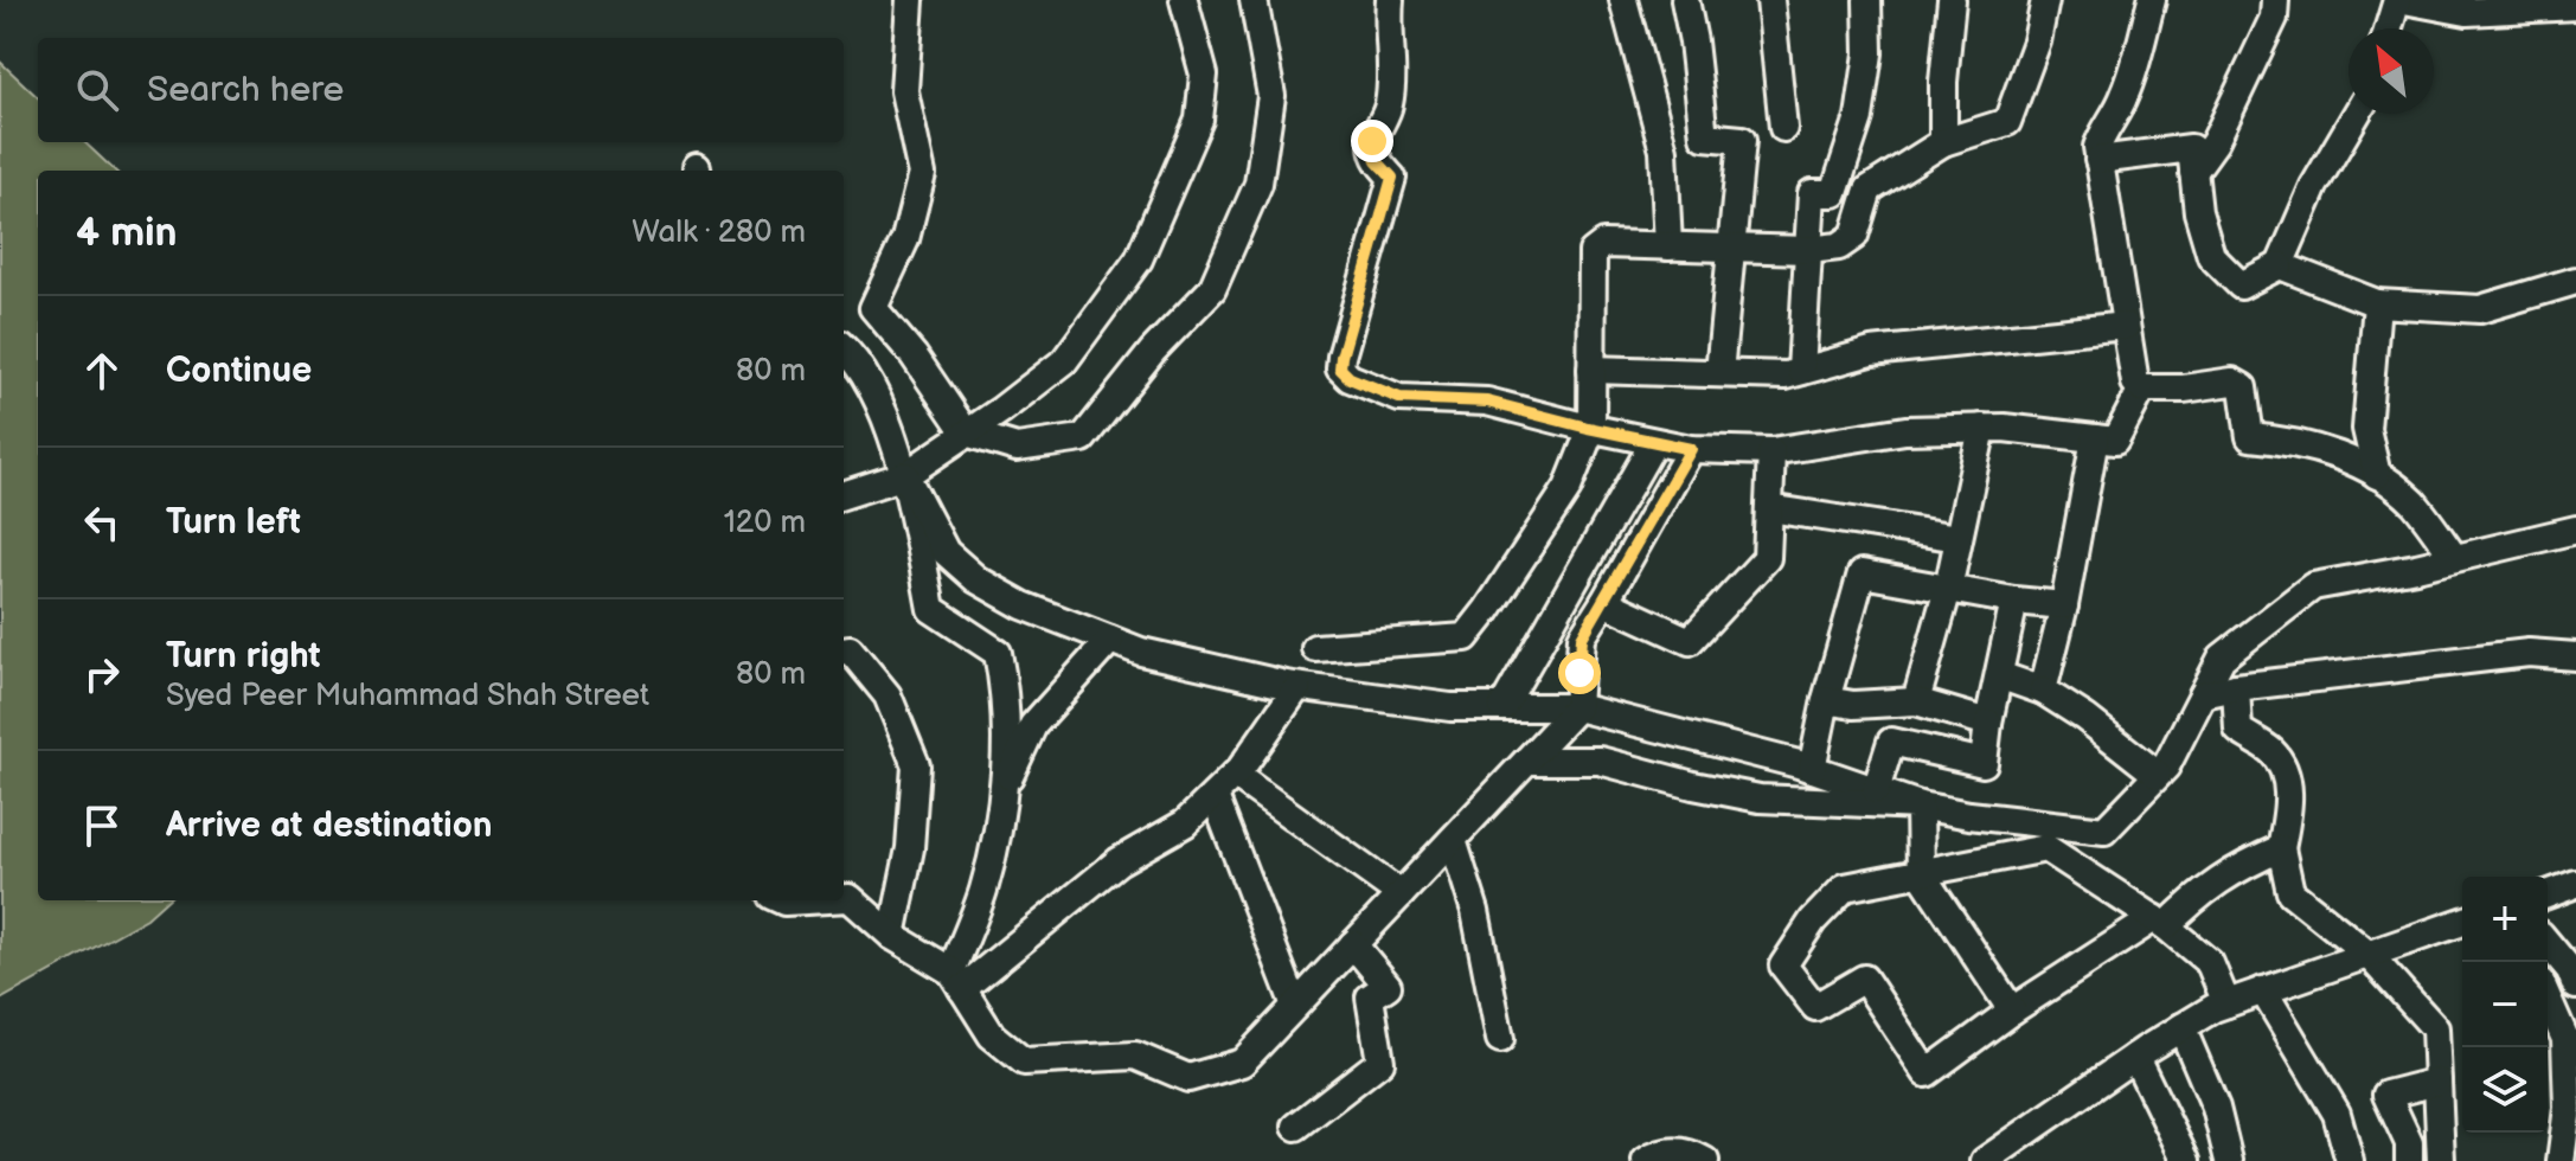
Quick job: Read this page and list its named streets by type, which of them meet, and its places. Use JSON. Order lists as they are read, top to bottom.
{
  "north": "top left",
  "page": {
    "search": "Search here",
    "heading": ["4 min", "Walk · 280 m"],
    "list": [
      ["Continue", "80 m"],
      ["Turn left", "120 m"],
      ["Turn right", "Syed Peer Muhammad Shah Street", "80 m"],
      "Arrive at destination"
    ],
    "map_buttons": ["+", "−"]
  }
}
